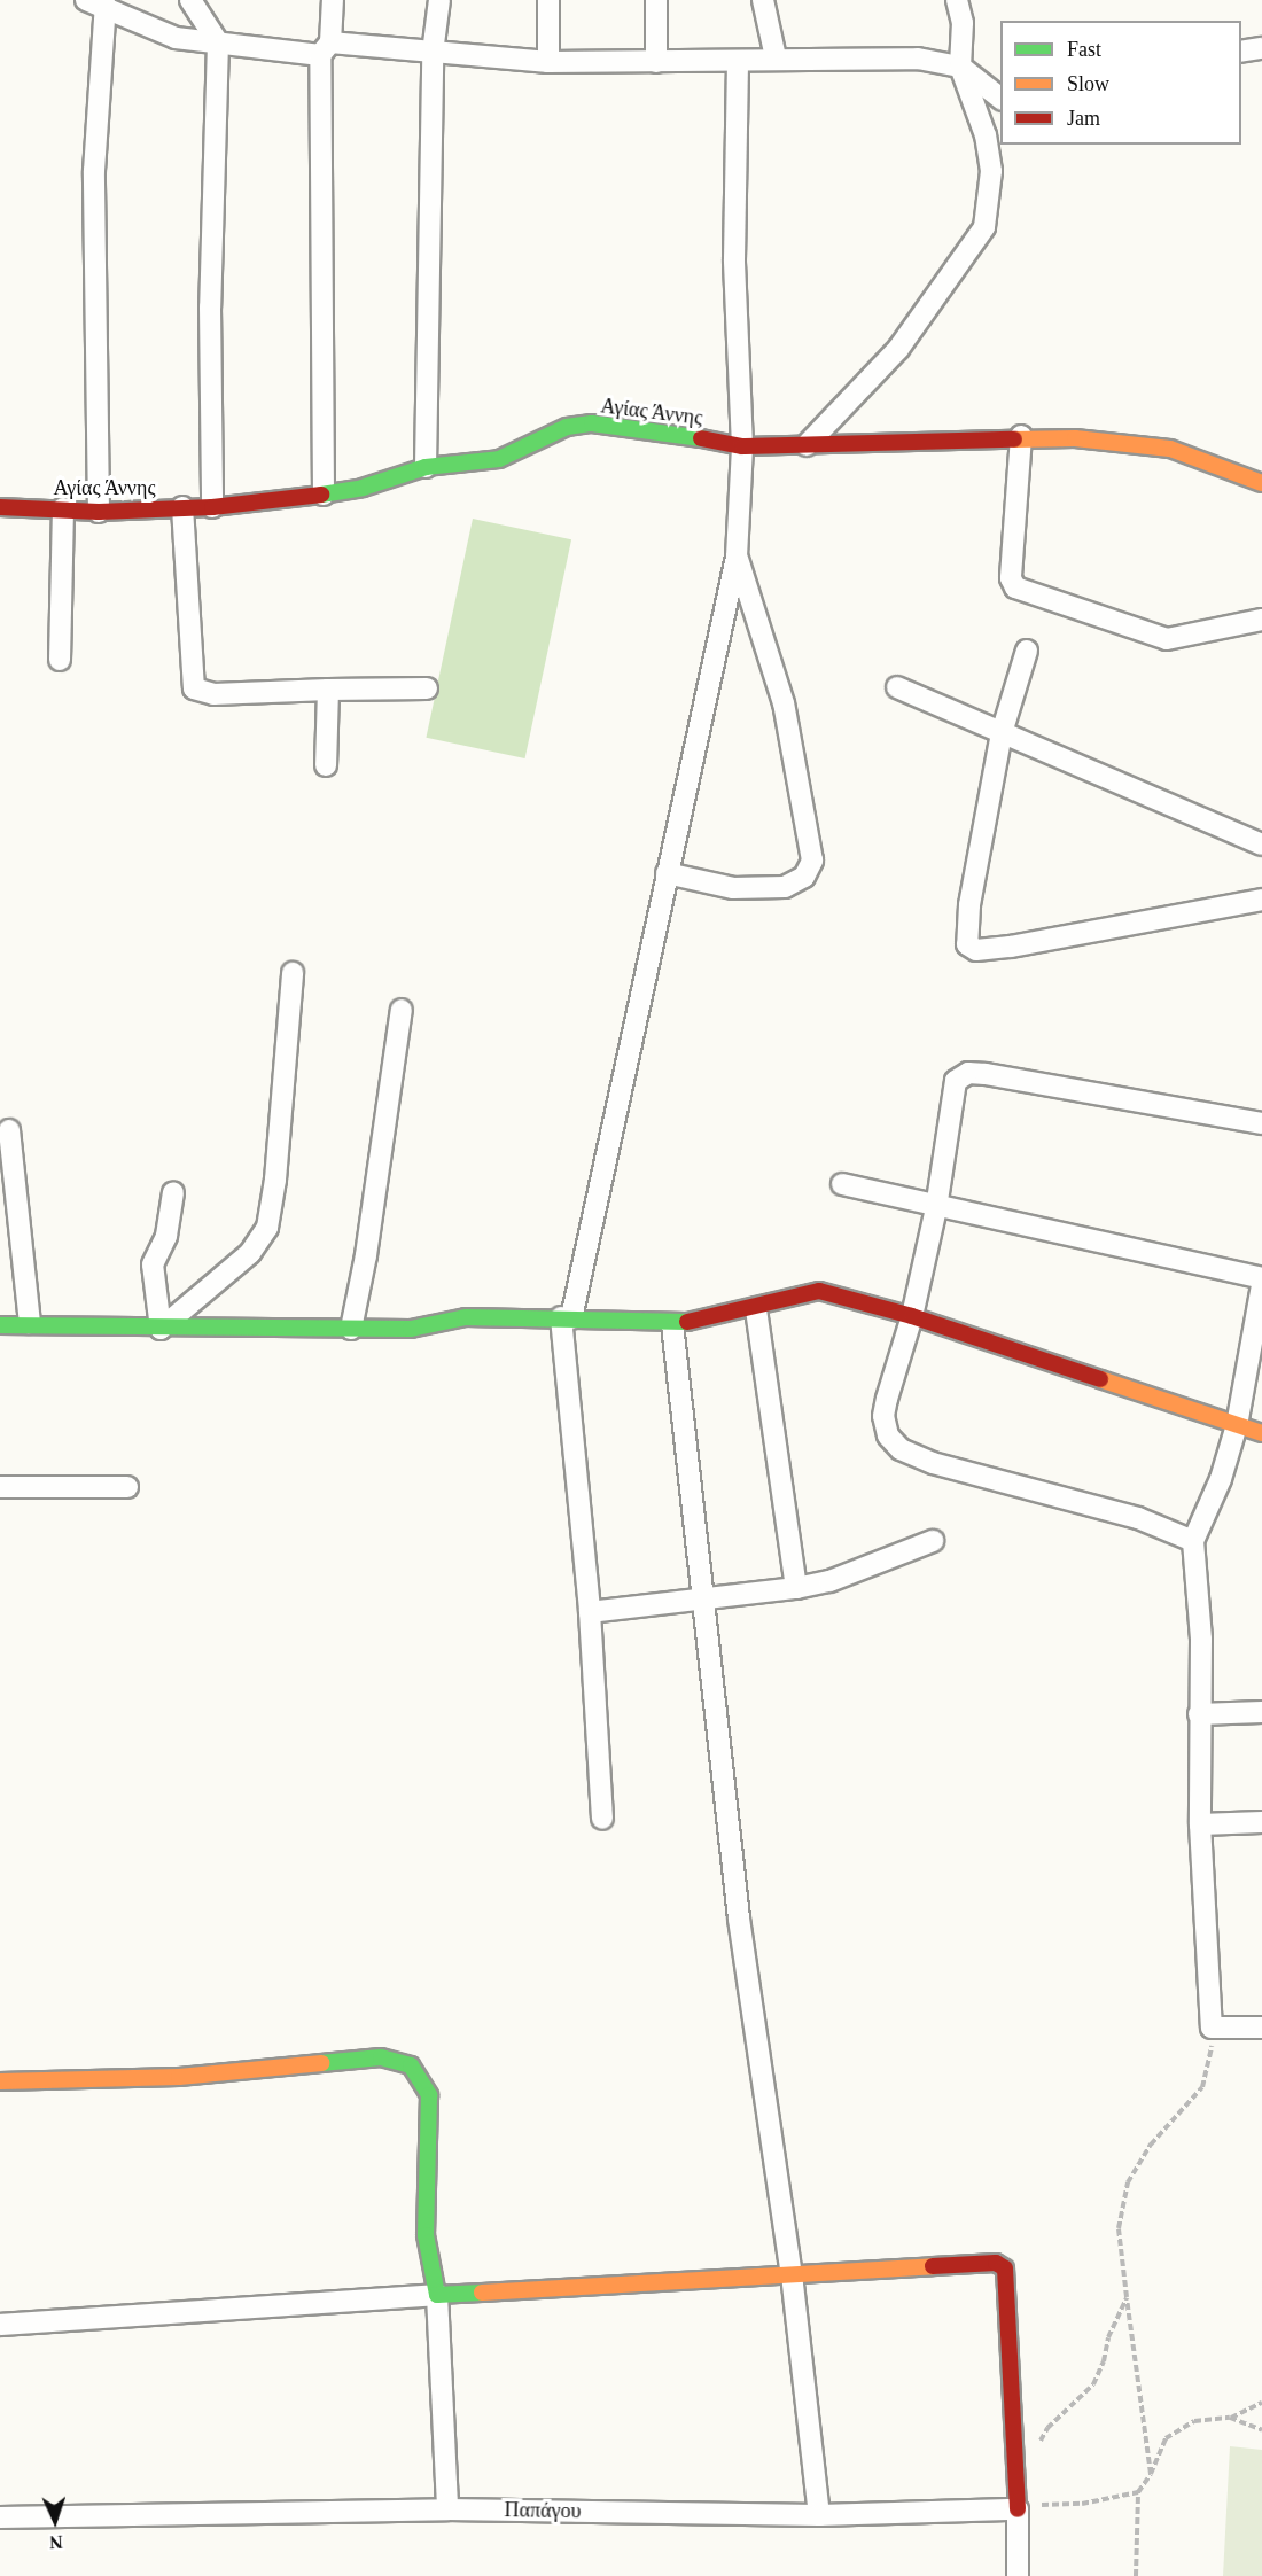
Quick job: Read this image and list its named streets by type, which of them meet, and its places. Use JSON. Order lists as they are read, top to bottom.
{
  "streets": {
    "street": ["Αγίας Άννης", "Παπάγου"]
  },
  "legend": ["Fast", "Slow", "Jam"],
  "north": "bottom"
}
